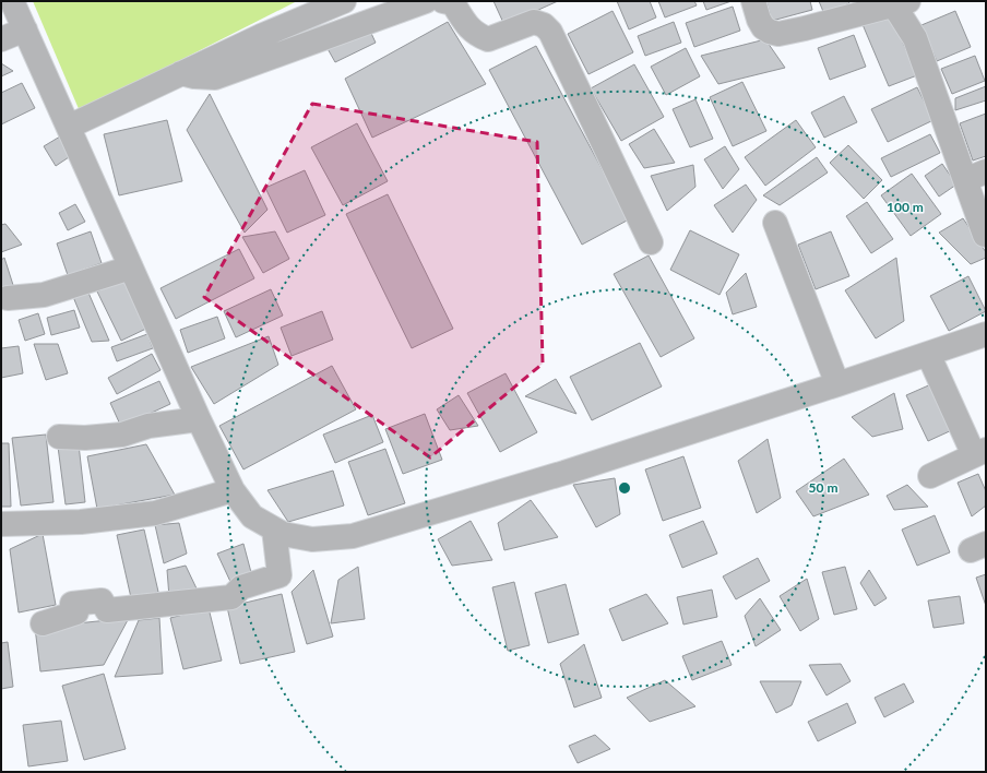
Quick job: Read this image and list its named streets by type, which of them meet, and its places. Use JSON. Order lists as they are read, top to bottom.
{
  "rings": ["100 m", "50 m"]
}
